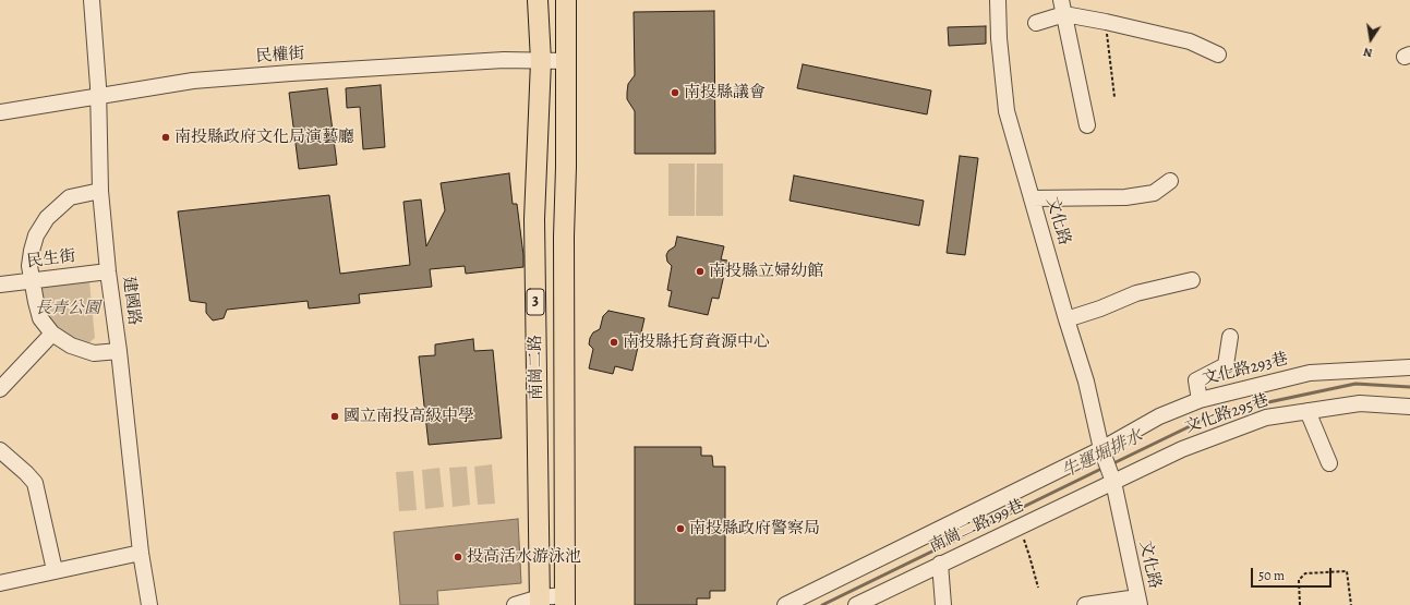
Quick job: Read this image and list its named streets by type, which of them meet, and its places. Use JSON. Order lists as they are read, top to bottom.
{
  "streets": {
    "main road": ["3", "南崗二路"],
    "street": [
      "民權街",
      "文化路",
      "民生街",
      "建國路",
      "文化路293巷",
      "文化路295巷",
      "南崗二路199巷"
    ]
  },
  "crossings": [
    ["民權街", "建國路"],
    ["民權街", "南崗二路"],
    ["文化路", "文化路293巷"],
    ["文化路", "文化路295巷"],
    ["文化路", "南崗二路199巷"],
    ["民生街", "建國路"],
    ["文化路295巷", "南崗二路199巷"]
  ],
  "water": ["牛運堀排水"],
  "parks": ["長青公園"],
  "places": [
    "南投縣議會",
    "南投縣政府文化局演藝廳",
    "南投縣立婦幼館",
    "南投縣托育資源中心",
    "國立南投高級中學",
    "南投縣政府警察局",
    "投高活水游泳池"
  ],
  "scale_bar": "50 m",
  "north": "bottom"
}
